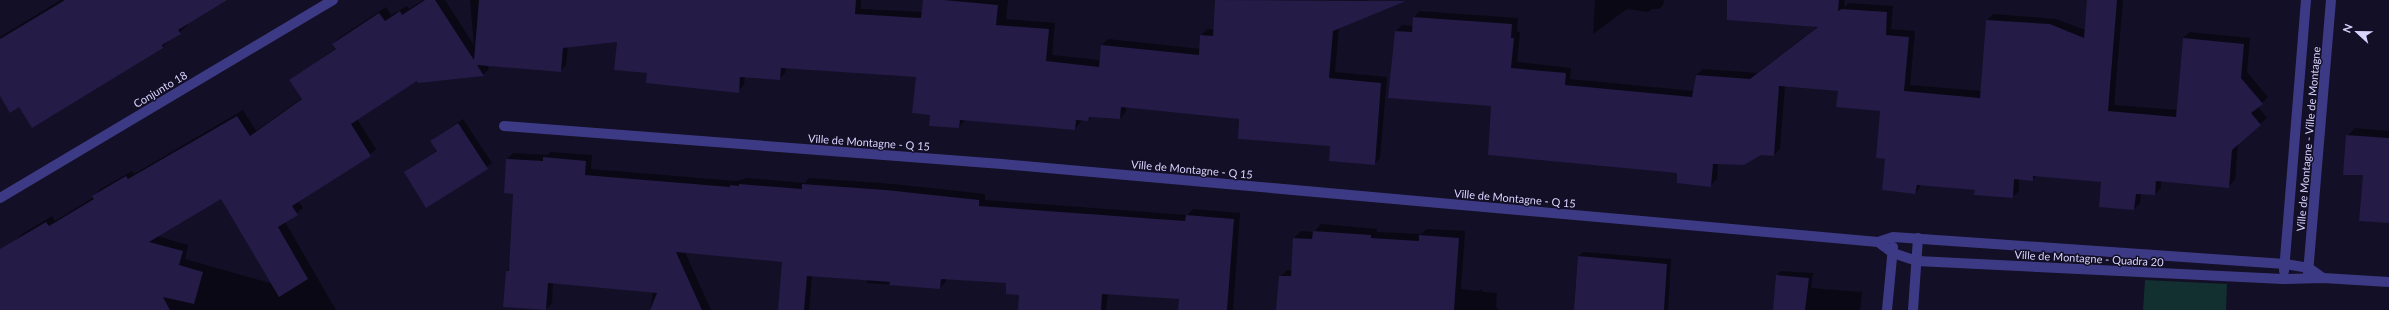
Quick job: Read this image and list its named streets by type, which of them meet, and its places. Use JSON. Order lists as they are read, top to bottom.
{
  "streets": {
    "street": [
      "Conjunto 18",
      "Ville de Montagne - Ville de Montagne",
      "Ville de Montagne - Q 15",
      "Ville de Montagne - Quadra 20"
    ]
  },
  "crossings": [
    ["Ville de Montagne - Ville de Montagne", "Ville de Montagne - Quadra 20"]
  ],
  "north": "left"
}
